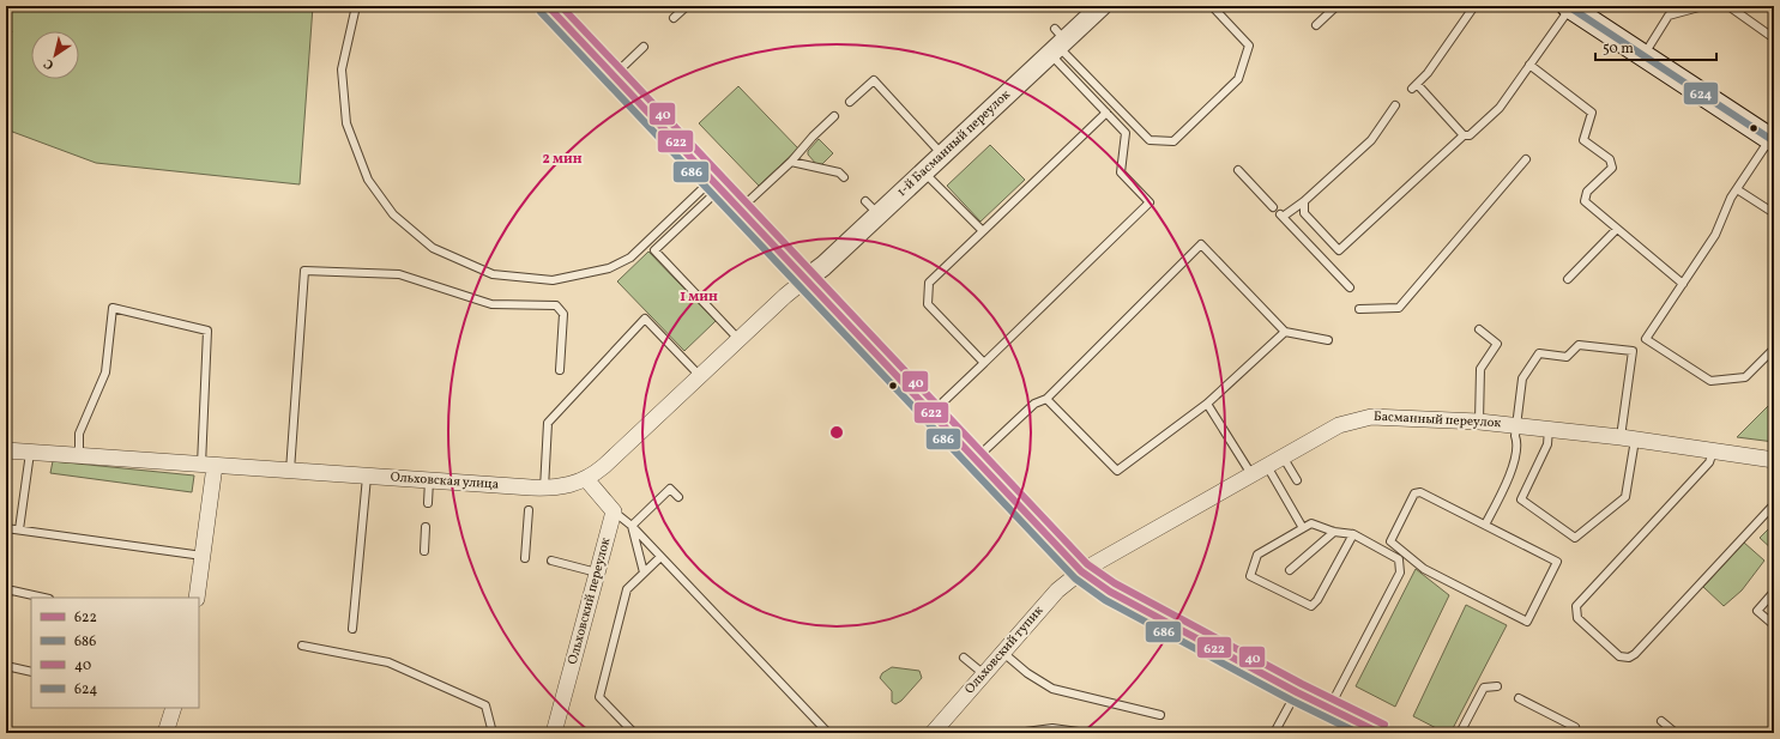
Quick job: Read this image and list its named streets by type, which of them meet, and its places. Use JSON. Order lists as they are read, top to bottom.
{
  "streets": {
    "street": [
      "1-й Басманный переулок",
      "Басманный переулок",
      "Ольховская улица",
      "Ольховский переулок",
      "Ольховский тупик"
    ]
  },
  "crossings": [
    ["1-й Басманный переулок", "Ольховская улица"],
    ["Басманный переулок", "Ольховский тупик"]
  ],
  "lines": [
    "transit line 622",
    "transit line 40",
    "transit line 624",
    "transit line 686"
  ],
  "legend": [
    "622",
    "686",
    "40",
    "624"
  ],
  "scale_bar": "50 m",
  "north": "bottom left",
  "rings": ["2 мин", "1 мин"]
}
